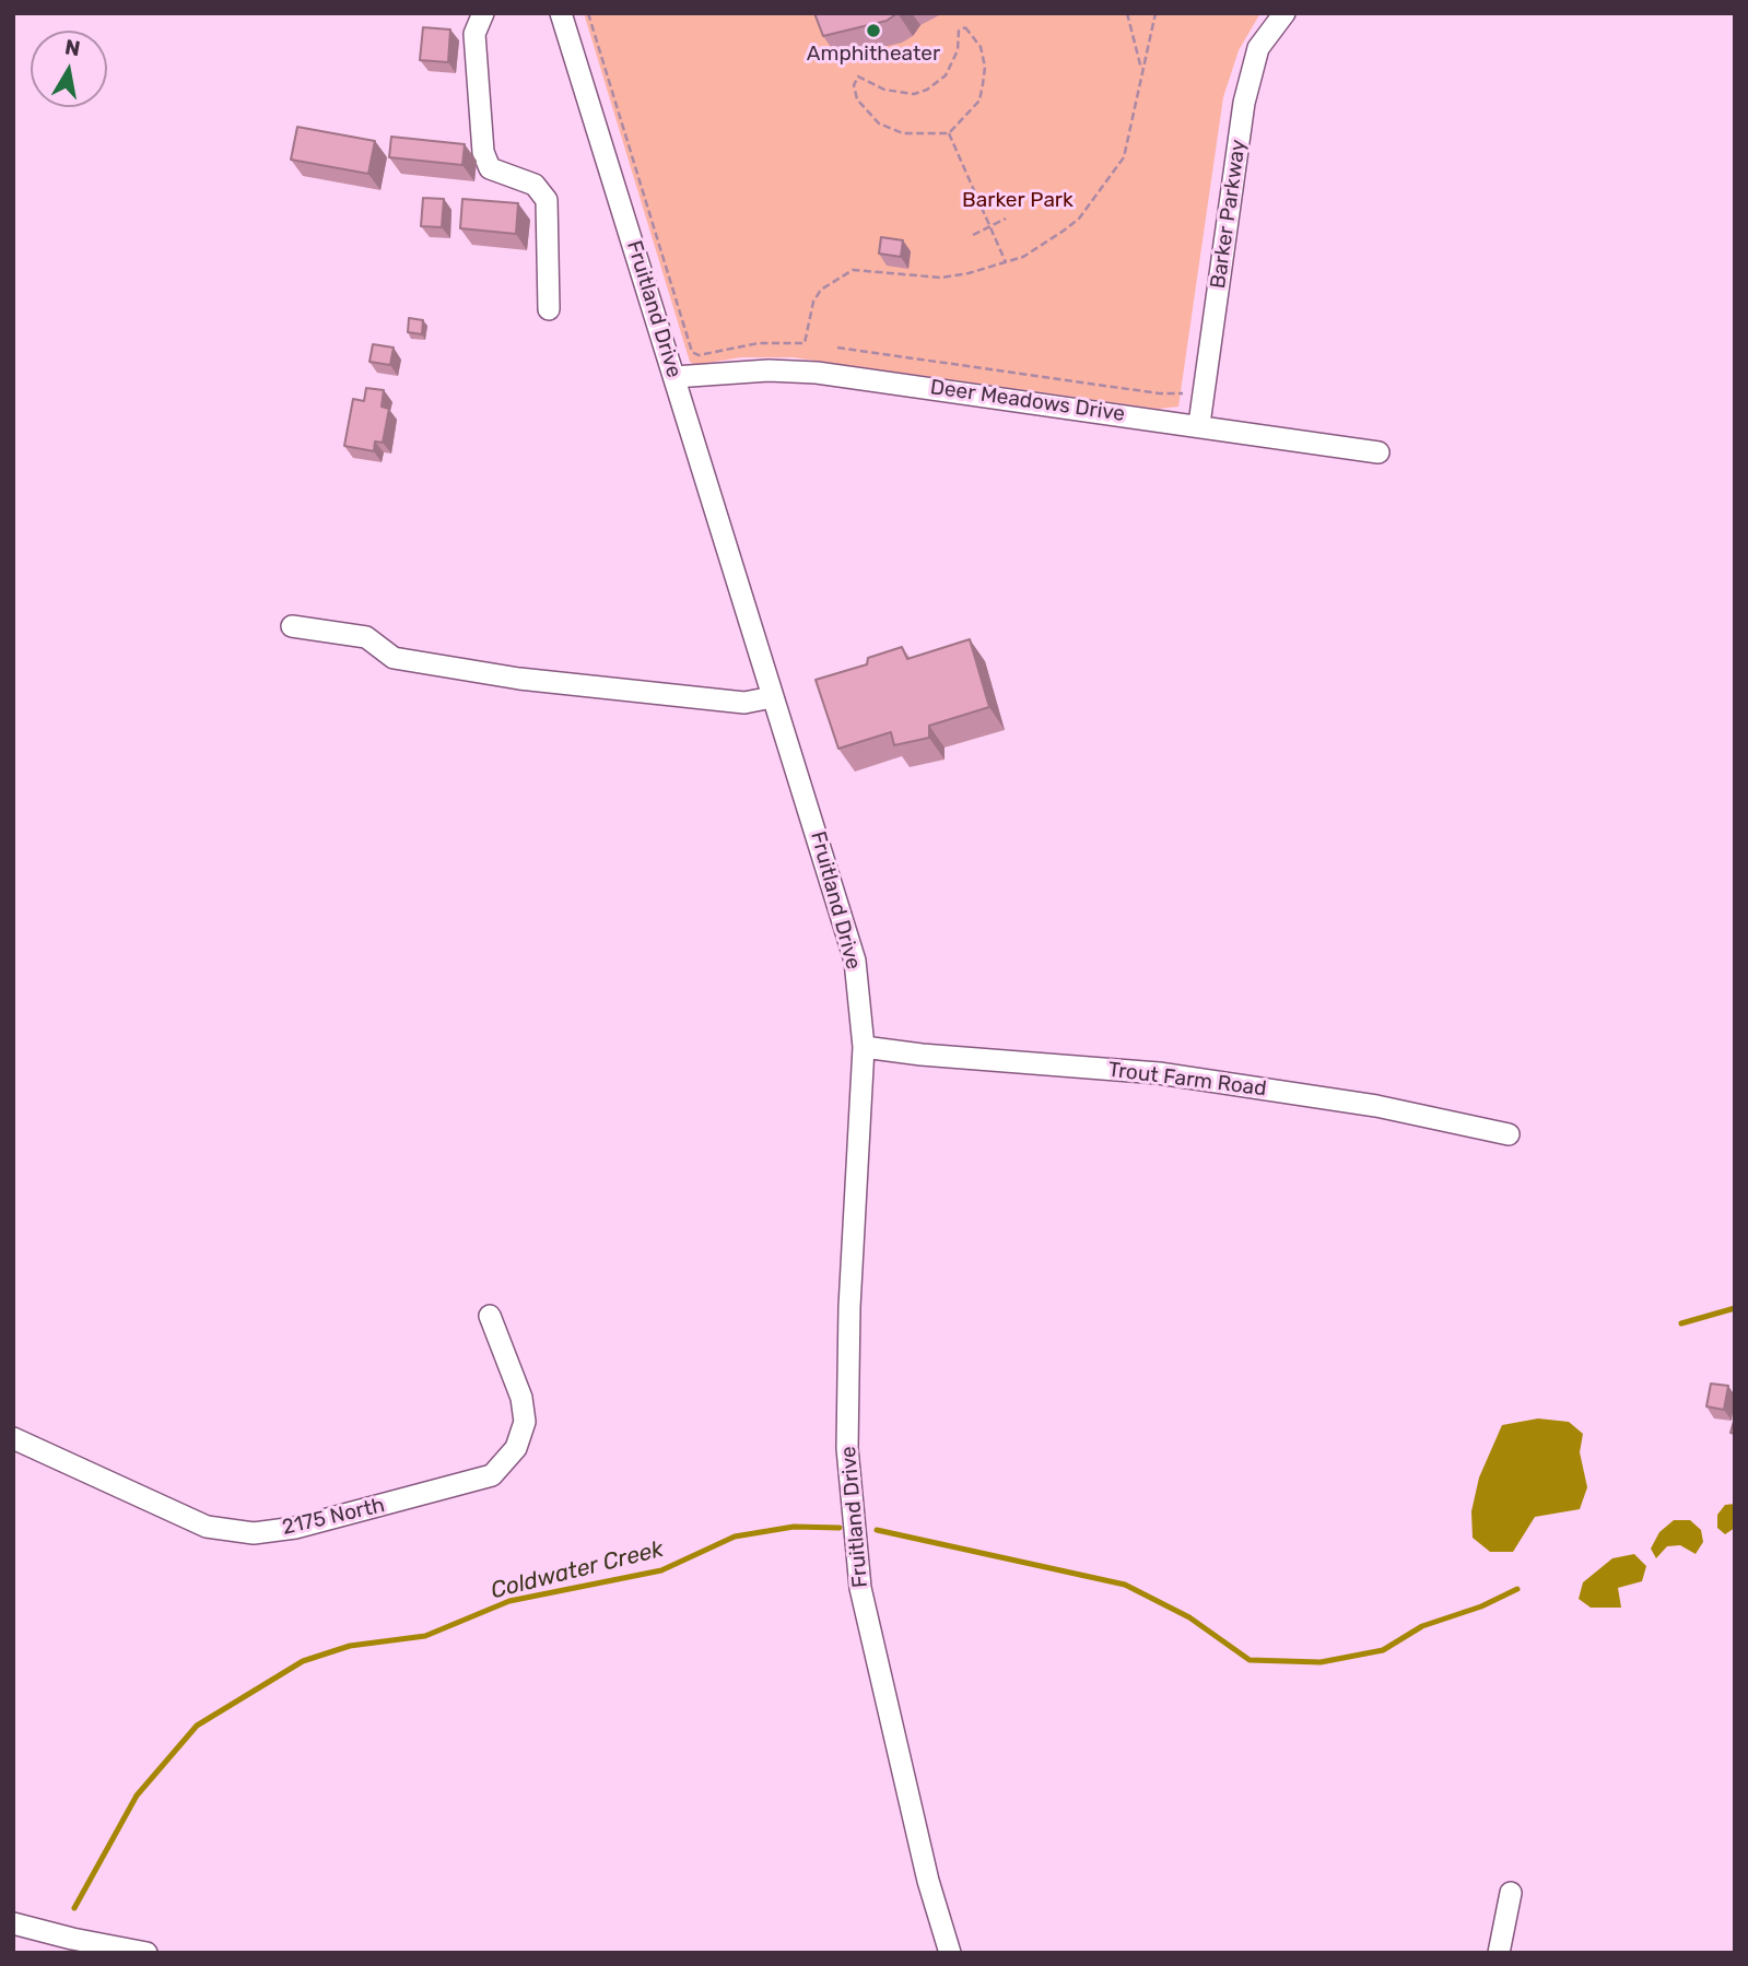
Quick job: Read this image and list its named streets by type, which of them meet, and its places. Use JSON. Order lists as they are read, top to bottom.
{
  "streets": {
    "street": [
      "Barker Parkway",
      "Fruitland Drive",
      "Deer Meadows Drive",
      "Trout Farm Road",
      "2175 North"
    ]
  },
  "crossings": [
    ["Barker Parkway", "Deer Meadows Drive"],
    ["Fruitland Drive", "Deer Meadows Drive"],
    ["Fruitland Drive", "Trout Farm Road"]
  ],
  "water": ["Coldwater Creek"],
  "parks": ["Barker Park"],
  "places": ["Amphitheater"],
  "north": "top"
}
